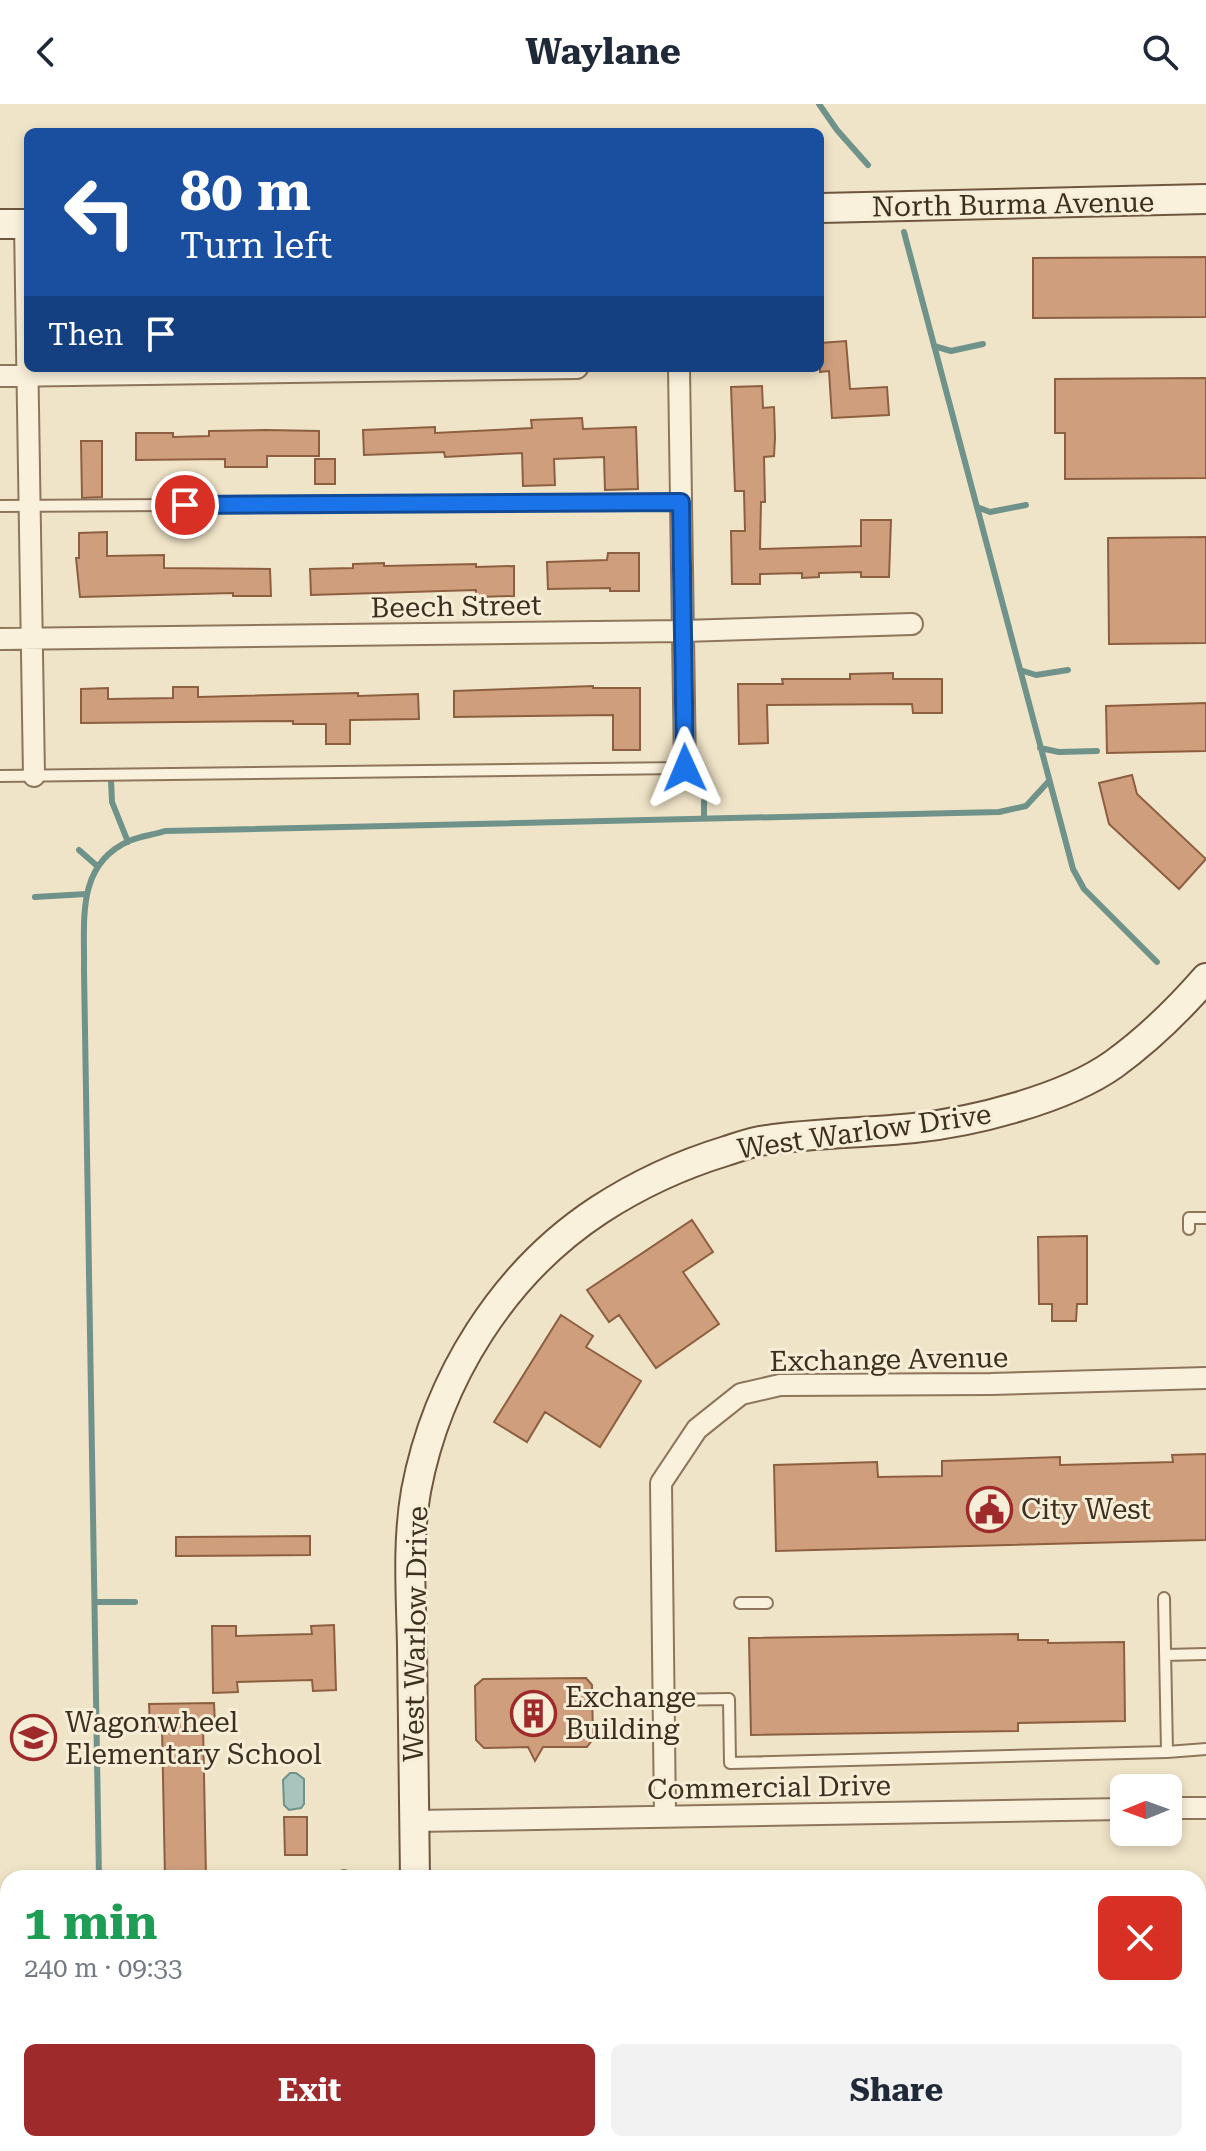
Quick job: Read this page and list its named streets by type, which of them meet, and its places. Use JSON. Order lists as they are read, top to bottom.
{
  "streets": {
    "street": [
      "North Burma Avenue",
      "Beech Street",
      "West Warlow Drive",
      "Exchange Avenue",
      "Commercial Drive"
    ]
  },
  "crossings": [
    ["West Warlow Drive", "Commercial Drive"],
    ["Exchange Avenue", "Commercial Drive"]
  ],
  "places": {
    "public building": ["City West"],
    "building": ["Exchange Building"],
    "school or university": ["Wagonwheel Elementary School"]
  },
  "north": "left",
  "page": {
    "header": "Waylane",
    "turn": ["80 m", "Turn left"],
    "then": "Then",
    "heading": ["1 min", "240 m · 09:33"],
    "buttons": ["Exit", "Share"]
  }
}
